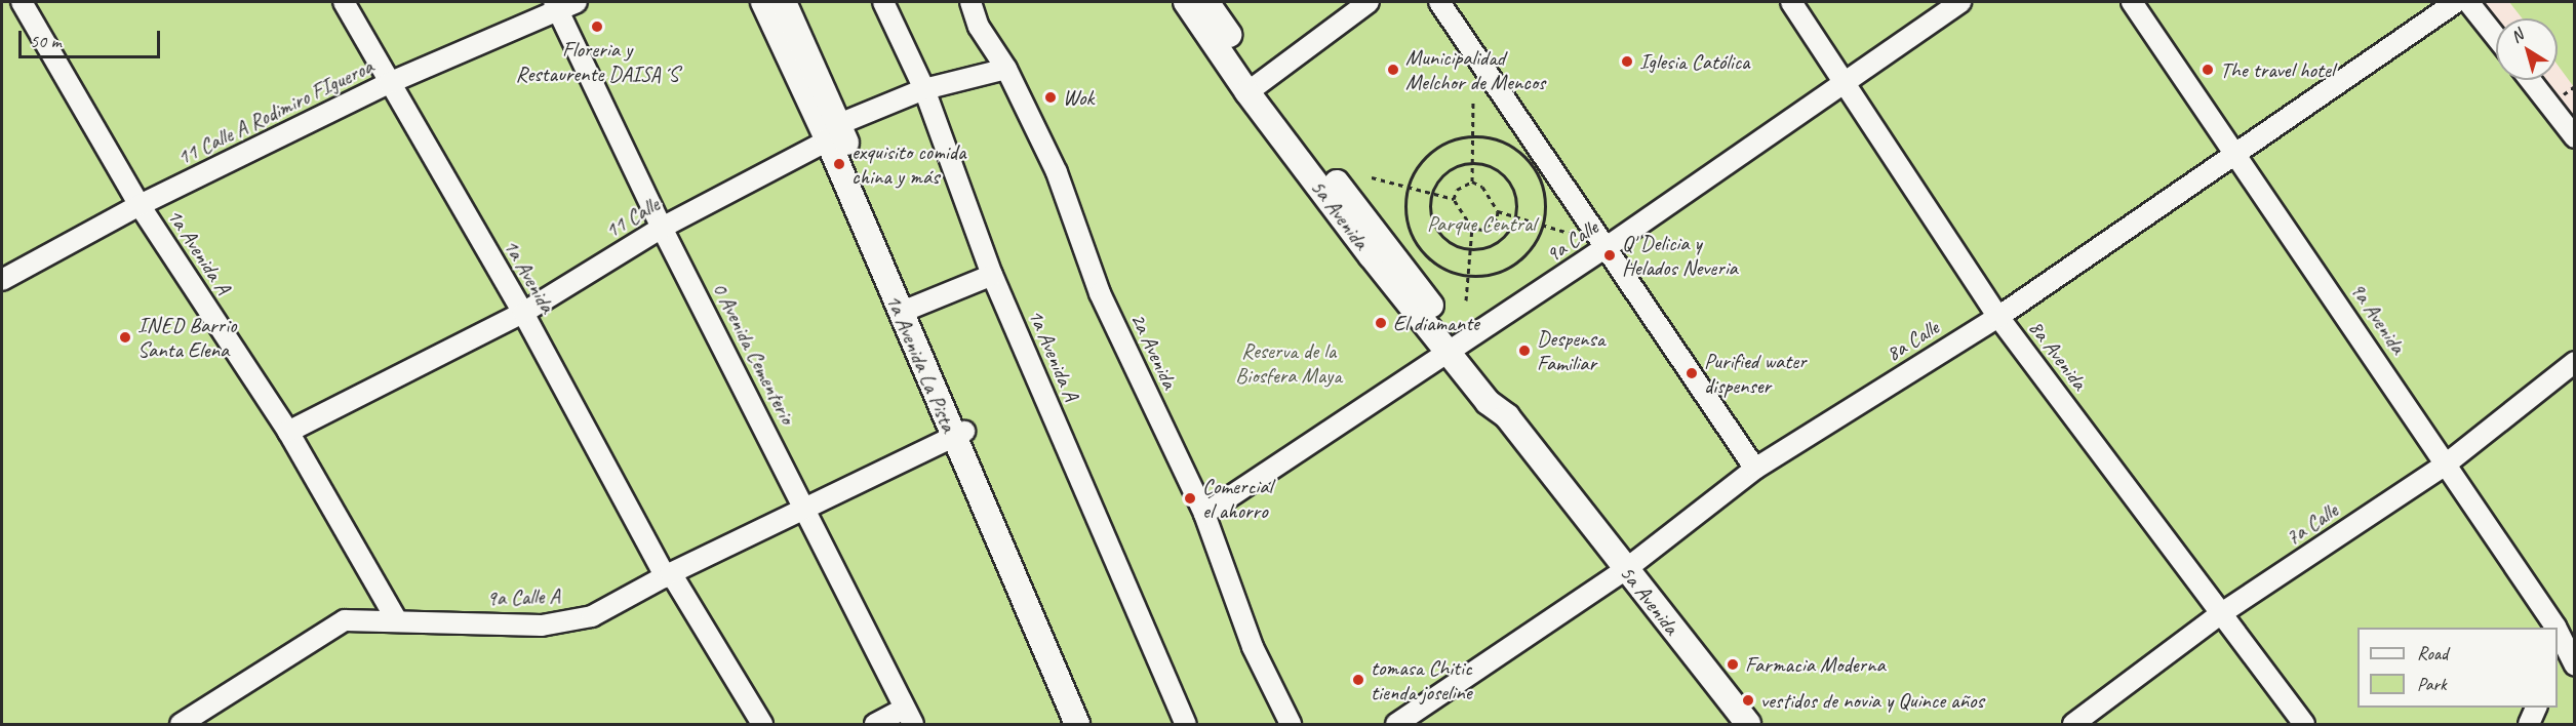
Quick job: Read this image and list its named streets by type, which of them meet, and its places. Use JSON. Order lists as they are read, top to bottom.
{
  "streets": {
    "street": [
      "11 Calle A Rodimiro FIgueroa",
      "5a Avenida",
      "11 Calle",
      "9a Calle",
      "1a Avenida A",
      "1a Avenida",
      "9a Avenida",
      "8a Calle",
      "2a Avenida",
      "0 Avenida Cementerio",
      "8a Avenida",
      "1a Avenida La Pista",
      "7a Calle",
      "9a Calle A"
    ]
  },
  "crossings": [
    ["11 Calle A Rodimiro FIgueroa", "1a Avenida A"],
    ["11 Calle A Rodimiro FIgueroa", "1a Avenida"],
    ["11 Calle A Rodimiro FIgueroa", "0 Avenida Cementerio"],
    ["5a Avenida", "9a Calle"],
    ["5a Avenida", "8a Calle"],
    ["11 Calle", "1a Avenida A"],
    ["11 Calle", "1a Avenida"],
    ["11 Calle", "2a Avenida"],
    ["11 Calle", "0 Avenida Cementerio"],
    ["11 Calle", "1a Avenida La Pista"],
    ["9a Calle", "2a Avenida"],
    ["9a Calle", "8a Avenida"],
    ["1a Avenida A", "9a Calle A"],
    ["1a Avenida", "9a Calle A"],
    ["9a Avenida", "8a Calle"],
    ["9a Avenida", "7a Calle"],
    ["8a Calle", "8a Avenida"],
    ["0 Avenida Cementerio", "9a Calle A"],
    ["8a Avenida", "7a Calle"],
    ["1a Avenida La Pista", "9a Calle A"]
  ],
  "parks": ["Parque Central", "Reserva de la Biosfera Maya"],
  "places": [
    "Floreria y Restaurente DAISA´S",
    "Iglesia Católica",
    "Municipalidad Melchor de Mencos",
    "The travel hotel",
    "Wok",
    "exquisito comida china y más",
    "Q' Delicia y Helados Neveria",
    "El diamante",
    "INED Barrio Santa Elena",
    "Despensa Familiar",
    "Purified water dispenser",
    "Comercial el ahorro",
    "Farmacia Moderna",
    "tomasa Chitic tienda joseline",
    "vestidos de novia y Quince años"
  ],
  "legend": ["Road", "Park"],
  "scale_bar": "50 m",
  "north": "top left"
}
